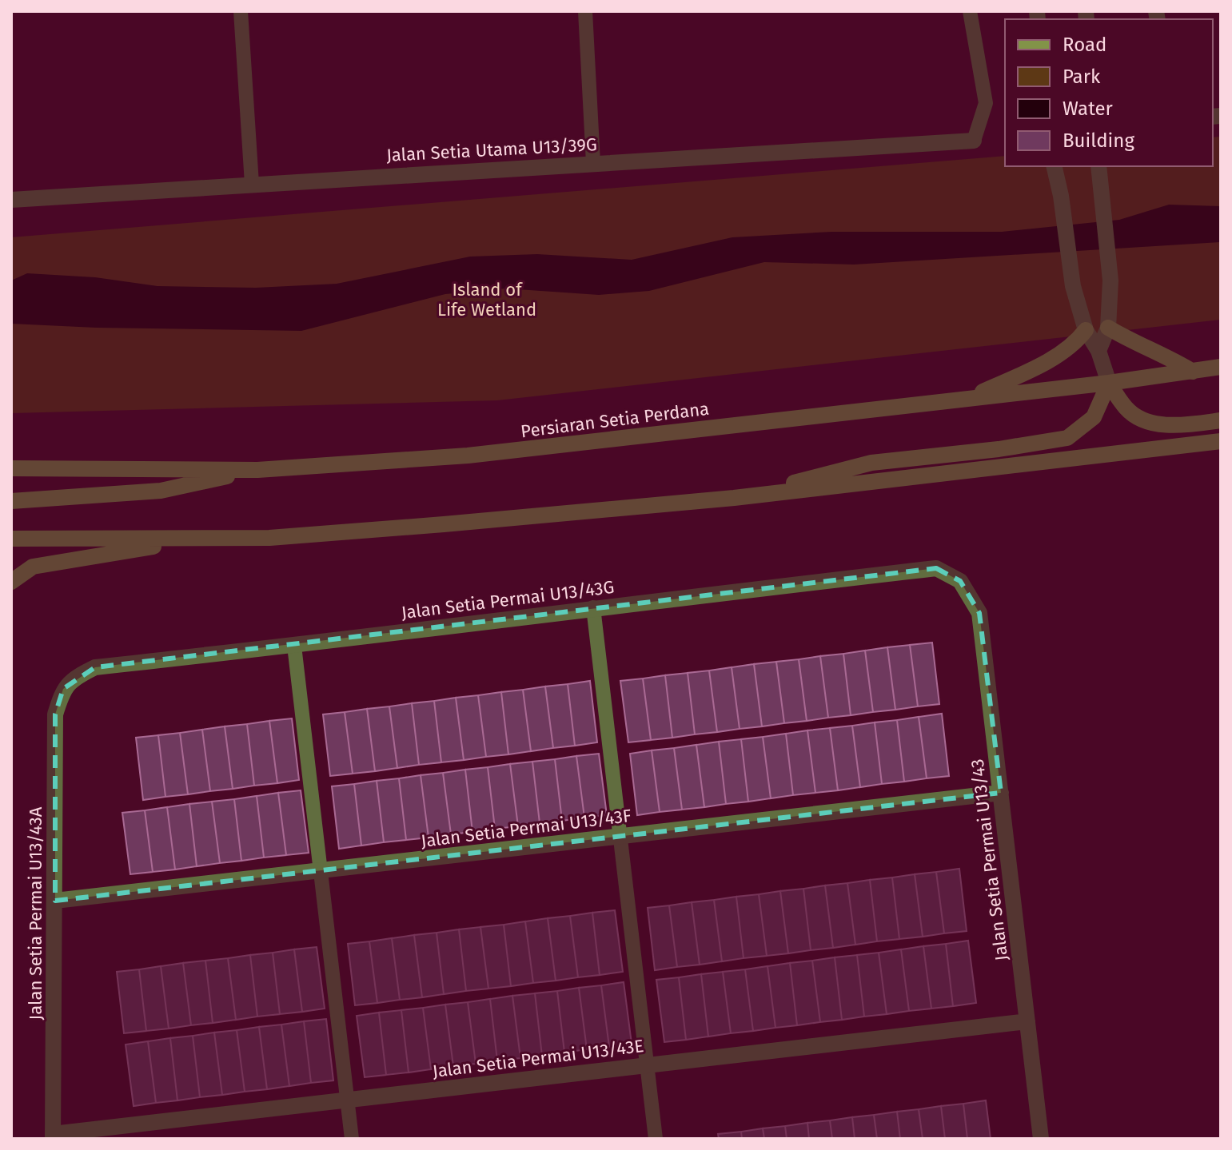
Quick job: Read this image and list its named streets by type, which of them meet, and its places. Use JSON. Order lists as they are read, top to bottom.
{
  "streets": {
    "main road": ["Persiaran Setia Perdana"],
    "street": [
      "Jalan Setia Utama U13/39G",
      "Jalan Setia Permai U13/43G",
      "Jalan Setia Permai U13/43F",
      "Jalan Setia Permai U13/43",
      "Jalan Setia Permai U13/43A",
      "Jalan Setia Permai U13/43E"
    ]
  },
  "crossings": [
    ["Jalan Setia Permai U13/43G", "Jalan Setia Permai U13/43"],
    ["Jalan Setia Permai U13/43G", "Jalan Setia Permai U13/43A"],
    ["Jalan Setia Permai U13/43F", "Jalan Setia Permai U13/43"],
    ["Jalan Setia Permai U13/43F", "Jalan Setia Permai U13/43A"],
    ["Jalan Setia Permai U13/43", "Jalan Setia Permai U13/43E"],
    ["Jalan Setia Permai U13/43A", "Jalan Setia Permai U13/43E"]
  ],
  "parks": ["Island of Life Wetland"],
  "legend": [
    "Road",
    "Park",
    "Water",
    "Building"
  ]
}
